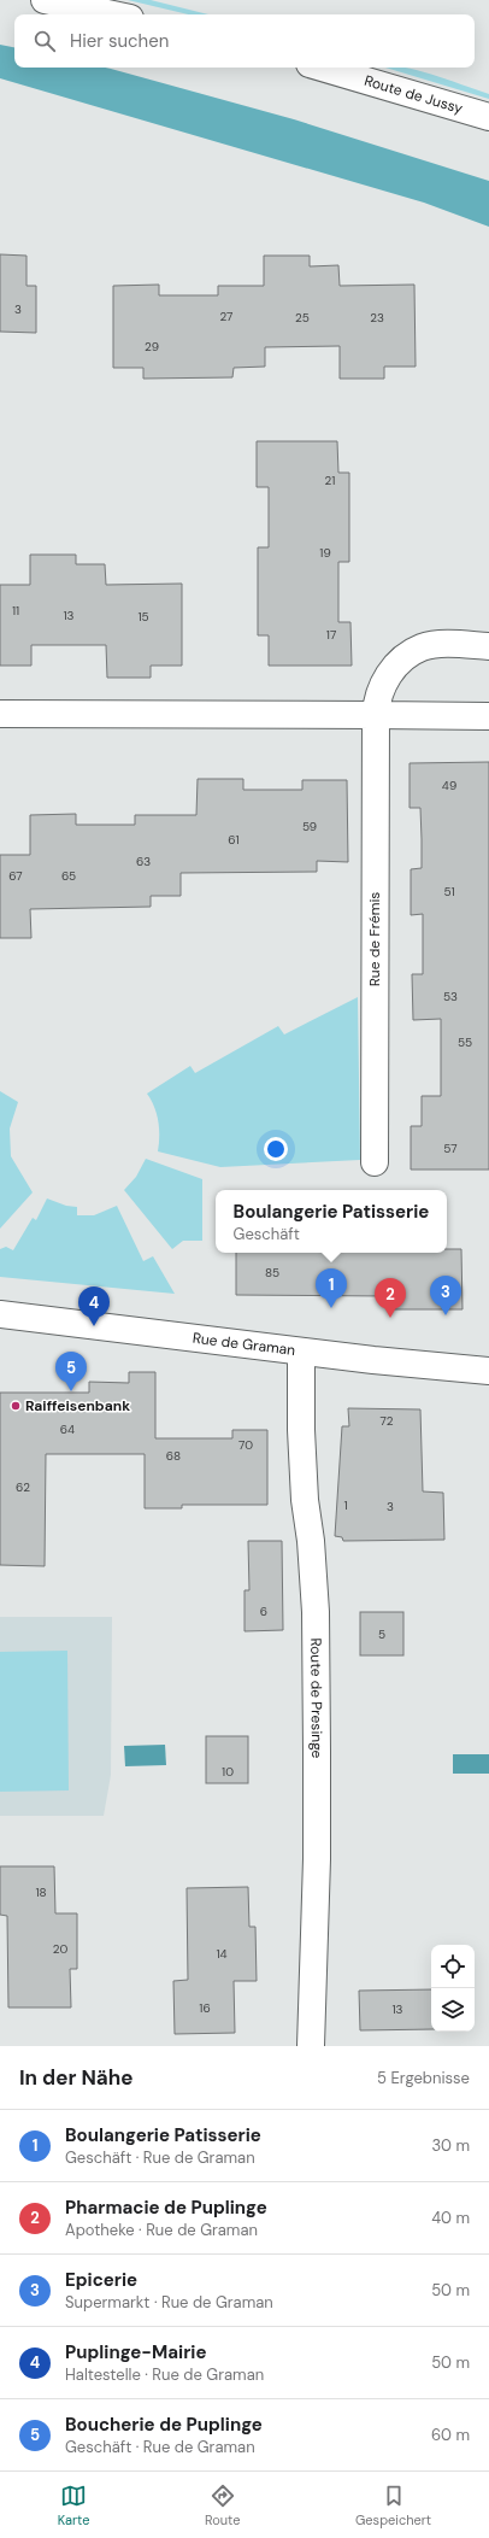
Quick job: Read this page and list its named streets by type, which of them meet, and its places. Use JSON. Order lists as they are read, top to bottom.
{
  "streets": {
    "street": [
      "Route de Jussy",
      "Rue de Frémis",
      "Rue de Graman",
      "Route de Presinge"
    ]
  },
  "crossings": [
    ["Rue de Graman", "Route de Presinge"]
  ],
  "places": ["Raiffeisenbank"],
  "house_numbers": [
    "3",
    "27",
    "25",
    "23",
    "29",
    "21",
    "19",
    "11",
    "13",
    "15",
    "17",
    "49",
    "59",
    "61",
    "63",
    "67",
    "65",
    "51",
    "53",
    "55",
    "57",
    "85",
    "72",
    "64",
    "70",
    "68",
    "62",
    "1",
    "3",
    "6",
    "5",
    "10",
    "18",
    "20",
    "14",
    "16",
    "13"
  ],
  "page": {
    "search": "Hier suchen",
    "popup": ["Boulangerie Patisserie", "Geschäft"],
    "pins": [
      "1",
      "3",
      "2",
      "4",
      "5"
    ],
    "heading": ["In der Nähe", "5 Ergebnisse"],
    "list": [
      {
        "mark": "1",
        "name": "Boulangerie Patisserie",
        "note": "Geschäft · Rue de Graman",
        "value": "30 m"
      },
      {
        "mark": "2",
        "name": "Pharmacie de Puplinge",
        "note": "Apotheke · Rue de Graman",
        "value": "40 m"
      },
      {
        "mark": "3",
        "name": "Epicerie",
        "note": "Supermarkt · Rue de Graman",
        "value": "50 m"
      },
      {
        "mark": "4",
        "name": "Puplinge-Mairie",
        "note": "Haltestelle · Rue de Graman",
        "value": "50 m"
      },
      {
        "mark": "5",
        "name": "Boucherie de Puplinge",
        "note": "Geschäft · Rue de Graman",
        "value": "60 m"
      }
    ],
    "nav": ["Karte", "Route", "Gespeichert"]
  }
}
